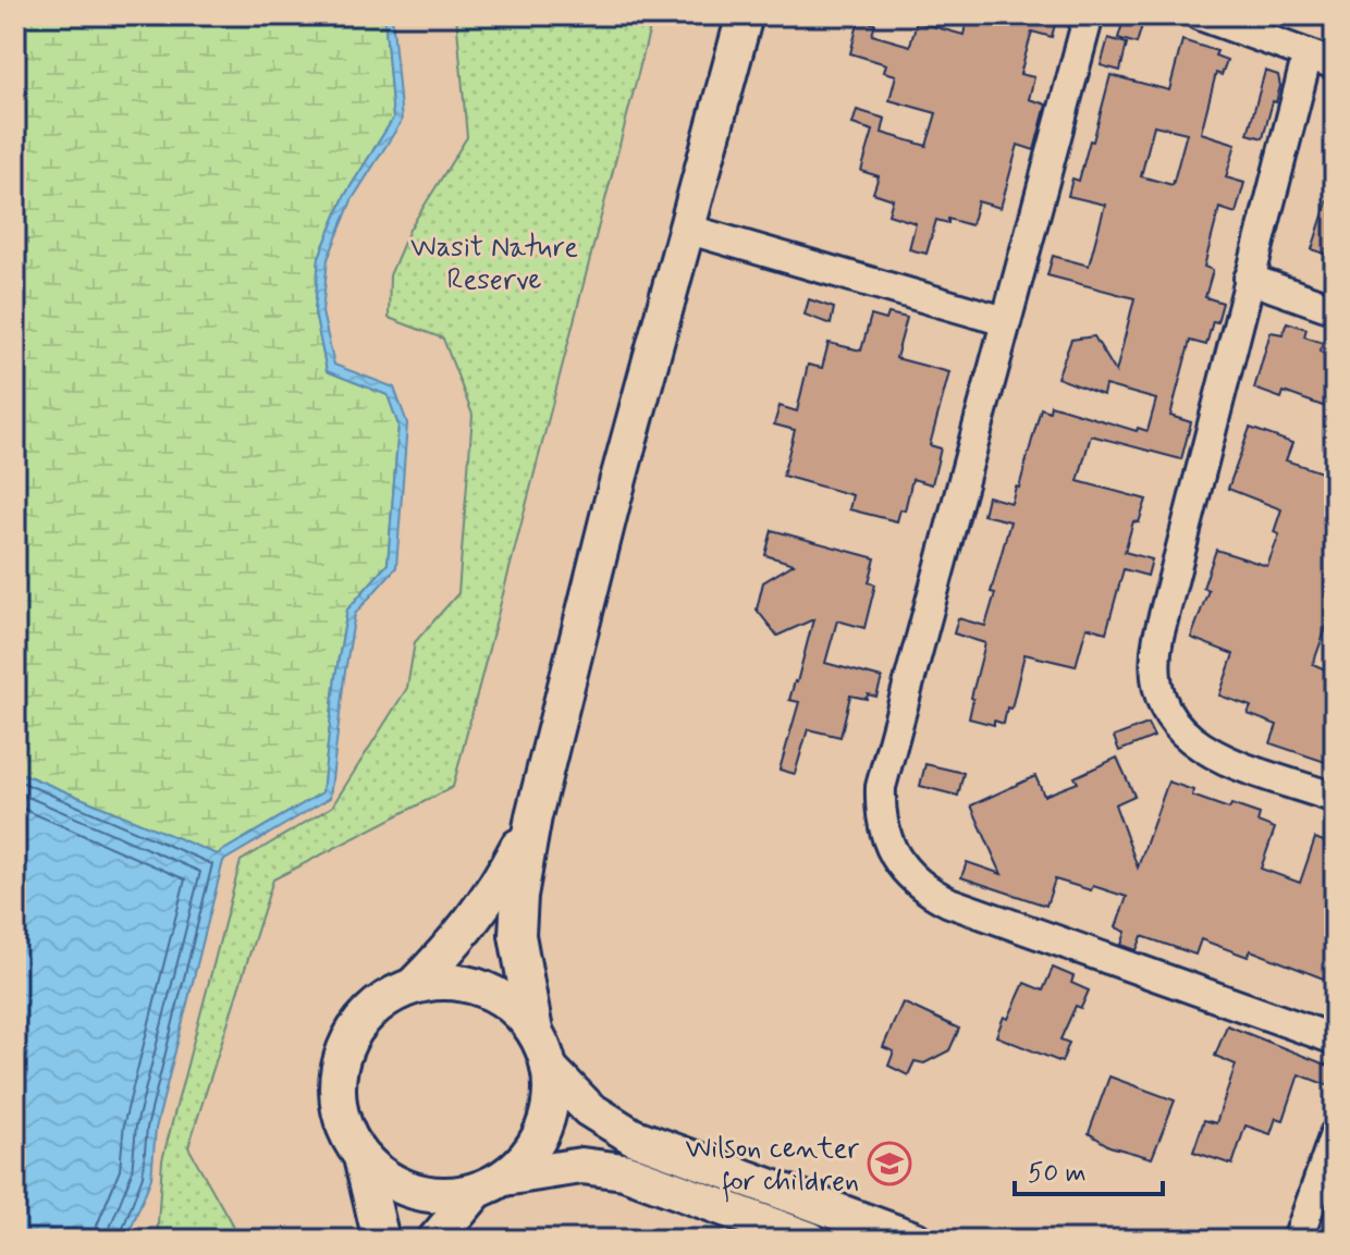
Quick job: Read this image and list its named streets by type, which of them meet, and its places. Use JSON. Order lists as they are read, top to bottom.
{
  "parks": ["Wasit Nature Reserve"],
  "places": {
    "school or university": ["Wilson center for children"]
  },
  "scale_bar": "50 m"
}
